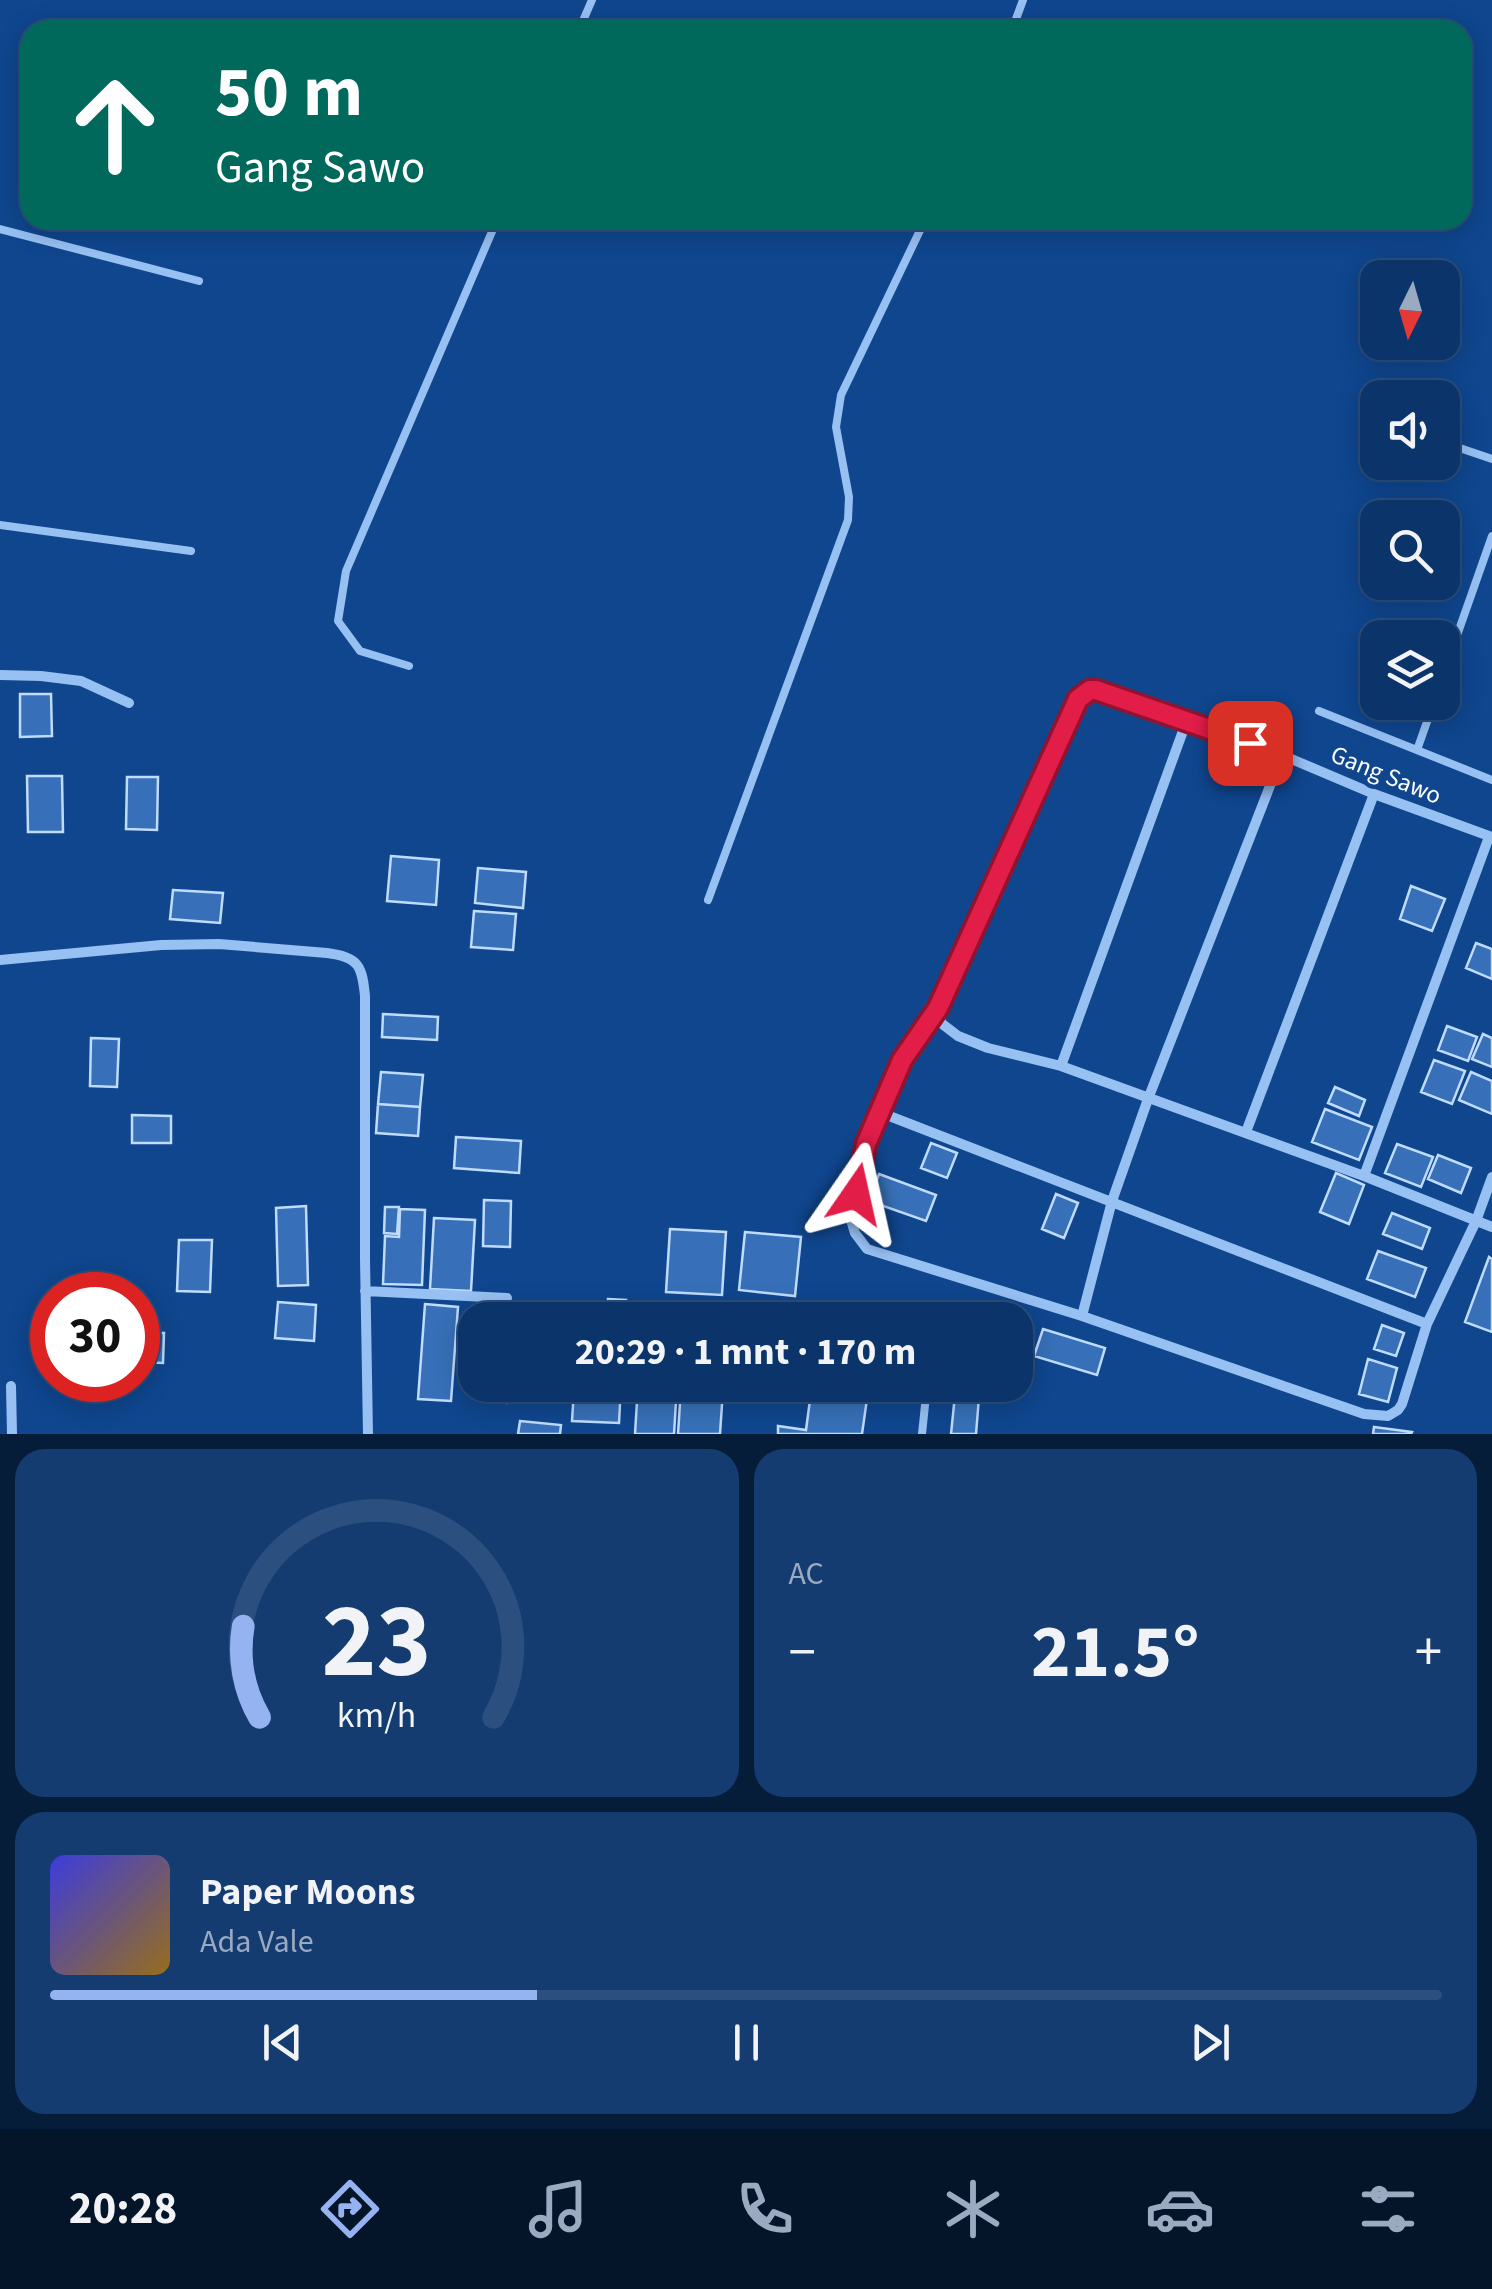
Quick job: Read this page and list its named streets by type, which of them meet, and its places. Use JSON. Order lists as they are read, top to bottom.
{
  "streets": {
    "street": ["Gang Sawo"]
  },
  "north": "bottom",
  "page": {
    "turn": ["50 m", "Gang Sawo"],
    "limit": "30",
    "trip": "20:29 · 1 mnt · 170 m",
    "tile": "AC",
    "heat": ["−", "21.5°", "+"],
    "song": ["Paper Moons", "Ada Vale"],
    "tabs": "20:28",
    "gauge": ["23", "km/h"]
  }
}
